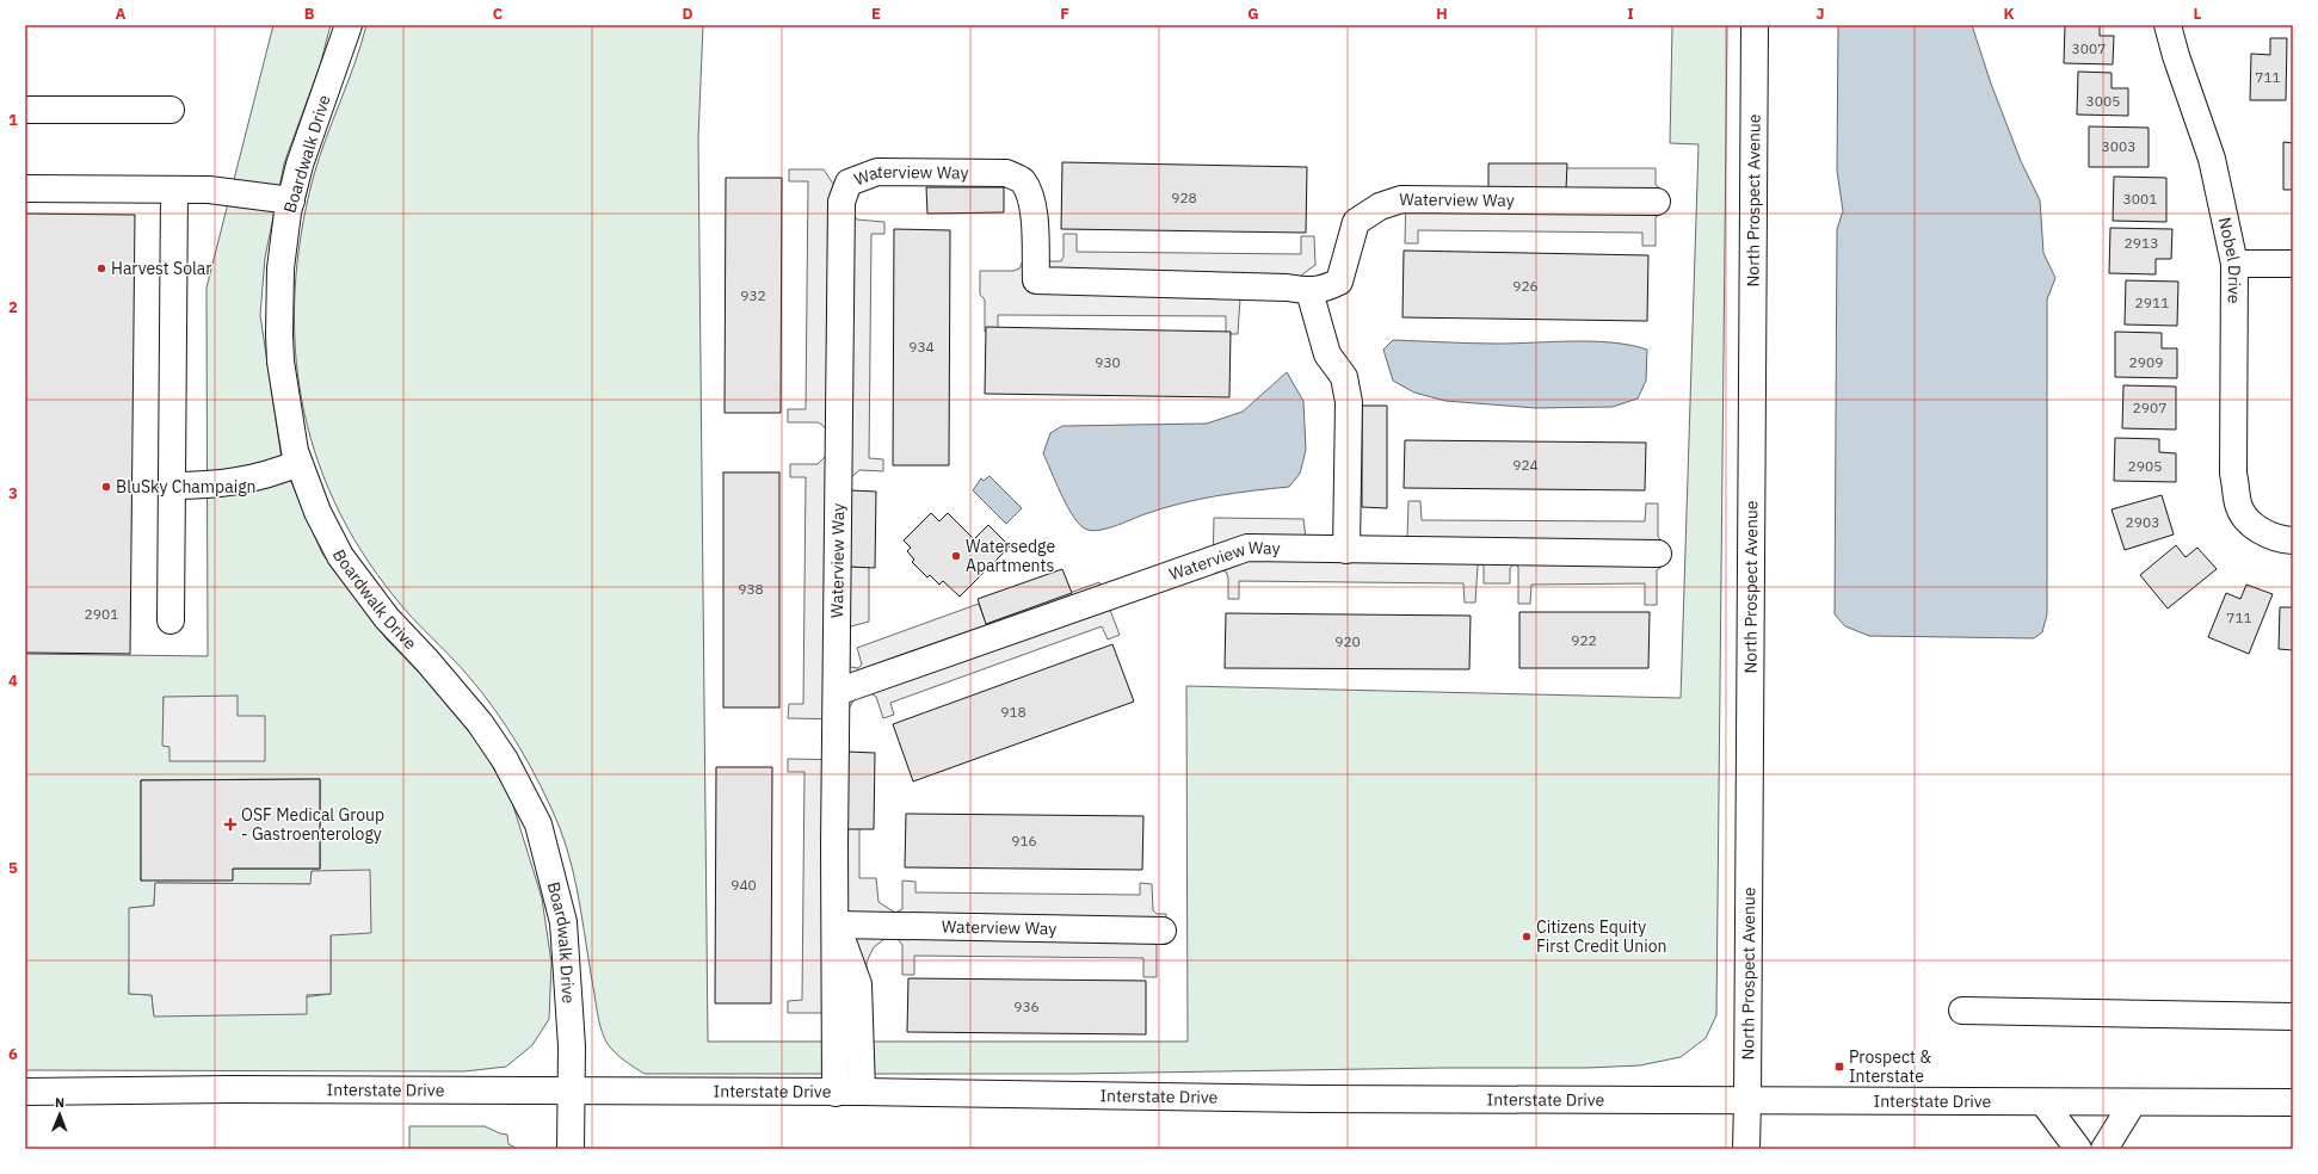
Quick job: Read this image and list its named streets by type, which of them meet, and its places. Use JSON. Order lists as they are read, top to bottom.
{
  "streets": {
    "street": [
      "Boardwalk Drive",
      "Waterview Way",
      "North Prospect Avenue",
      "Nobel Drive",
      "Interstate Drive"
    ]
  },
  "crossings": [
    ["Boardwalk Drive", "Interstate Drive"],
    ["Waterview Way", "Interstate Drive"],
    ["North Prospect Avenue", "Interstate Drive"]
  ],
  "places": {
    "other": [
      "Harvest Solar",
      "BluSky Champaign",
      "Watersedge Apartments",
      "Citizens Equity First Credit Union"
    ],
    "health": ["OSF Medical Group - Gastroenterology"],
    "transit": ["Prospect & Interstate"]
  },
  "house_numbers": [
    "3007",
    "711",
    "3005",
    "3003",
    "928",
    "3001",
    "2913",
    "926",
    "932",
    "2911",
    "934",
    "930",
    "2909",
    "2907",
    "924",
    "2905",
    "2903",
    "938",
    "2901",
    "711",
    "922",
    "920",
    "918",
    "916",
    "940",
    "936"
  ],
  "north": "top",
  "grid": {
    "columns": [
      "A",
      "B",
      "C",
      "D",
      "E",
      "F",
      "G",
      "H",
      "I",
      "J",
      "K",
      "L"
    ],
    "rows": [
      "1",
      "2",
      "3",
      "4",
      "5",
      "6"
    ]
  }
}
